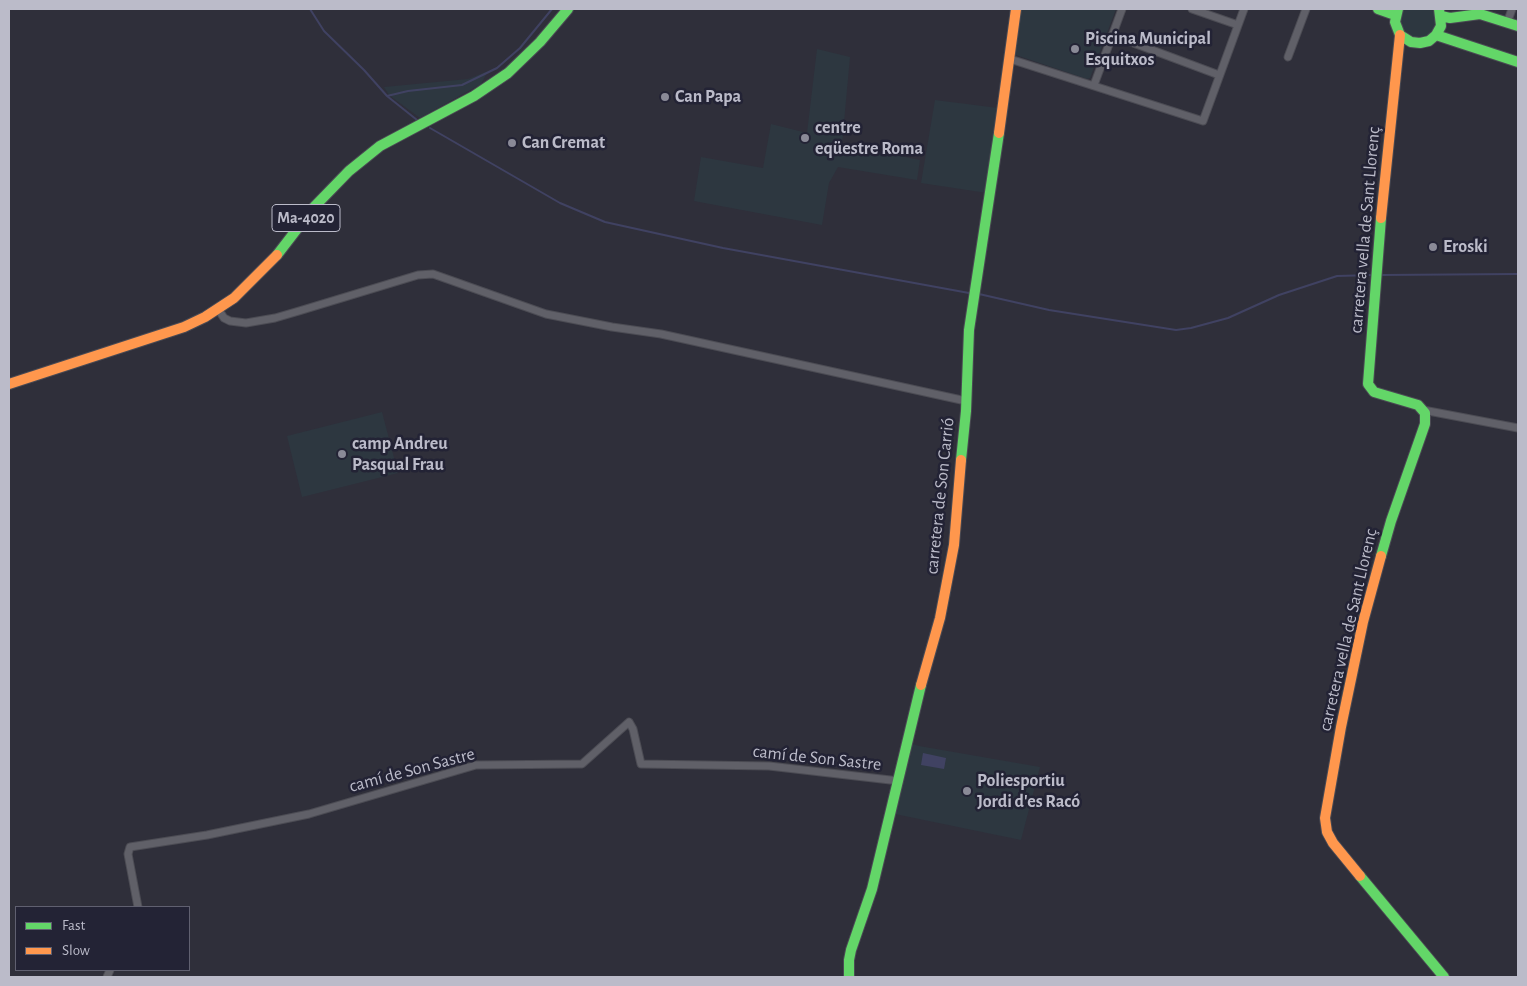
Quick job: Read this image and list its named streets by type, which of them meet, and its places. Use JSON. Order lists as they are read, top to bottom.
{
  "streets": {
    "street": [
      "Ma-4020",
      "carretera vella de Sant Llorenç",
      "carretera de Son Carrió",
      "camí de Son Sastre"
    ]
  },
  "crossings": [
    ["carretera de Son Carrió", "camí de Son Sastre"]
  ],
  "places": [
    "Piscina Municipal Esquitxos",
    "Can Papa",
    "centre eqüestre Roma",
    "Can Cremat",
    "Eroski",
    "camp Andreu Pasqual Frau",
    "Poliesportiu Jordi d'es Racó"
  ],
  "legend": ["Fast", "Slow"]
}
